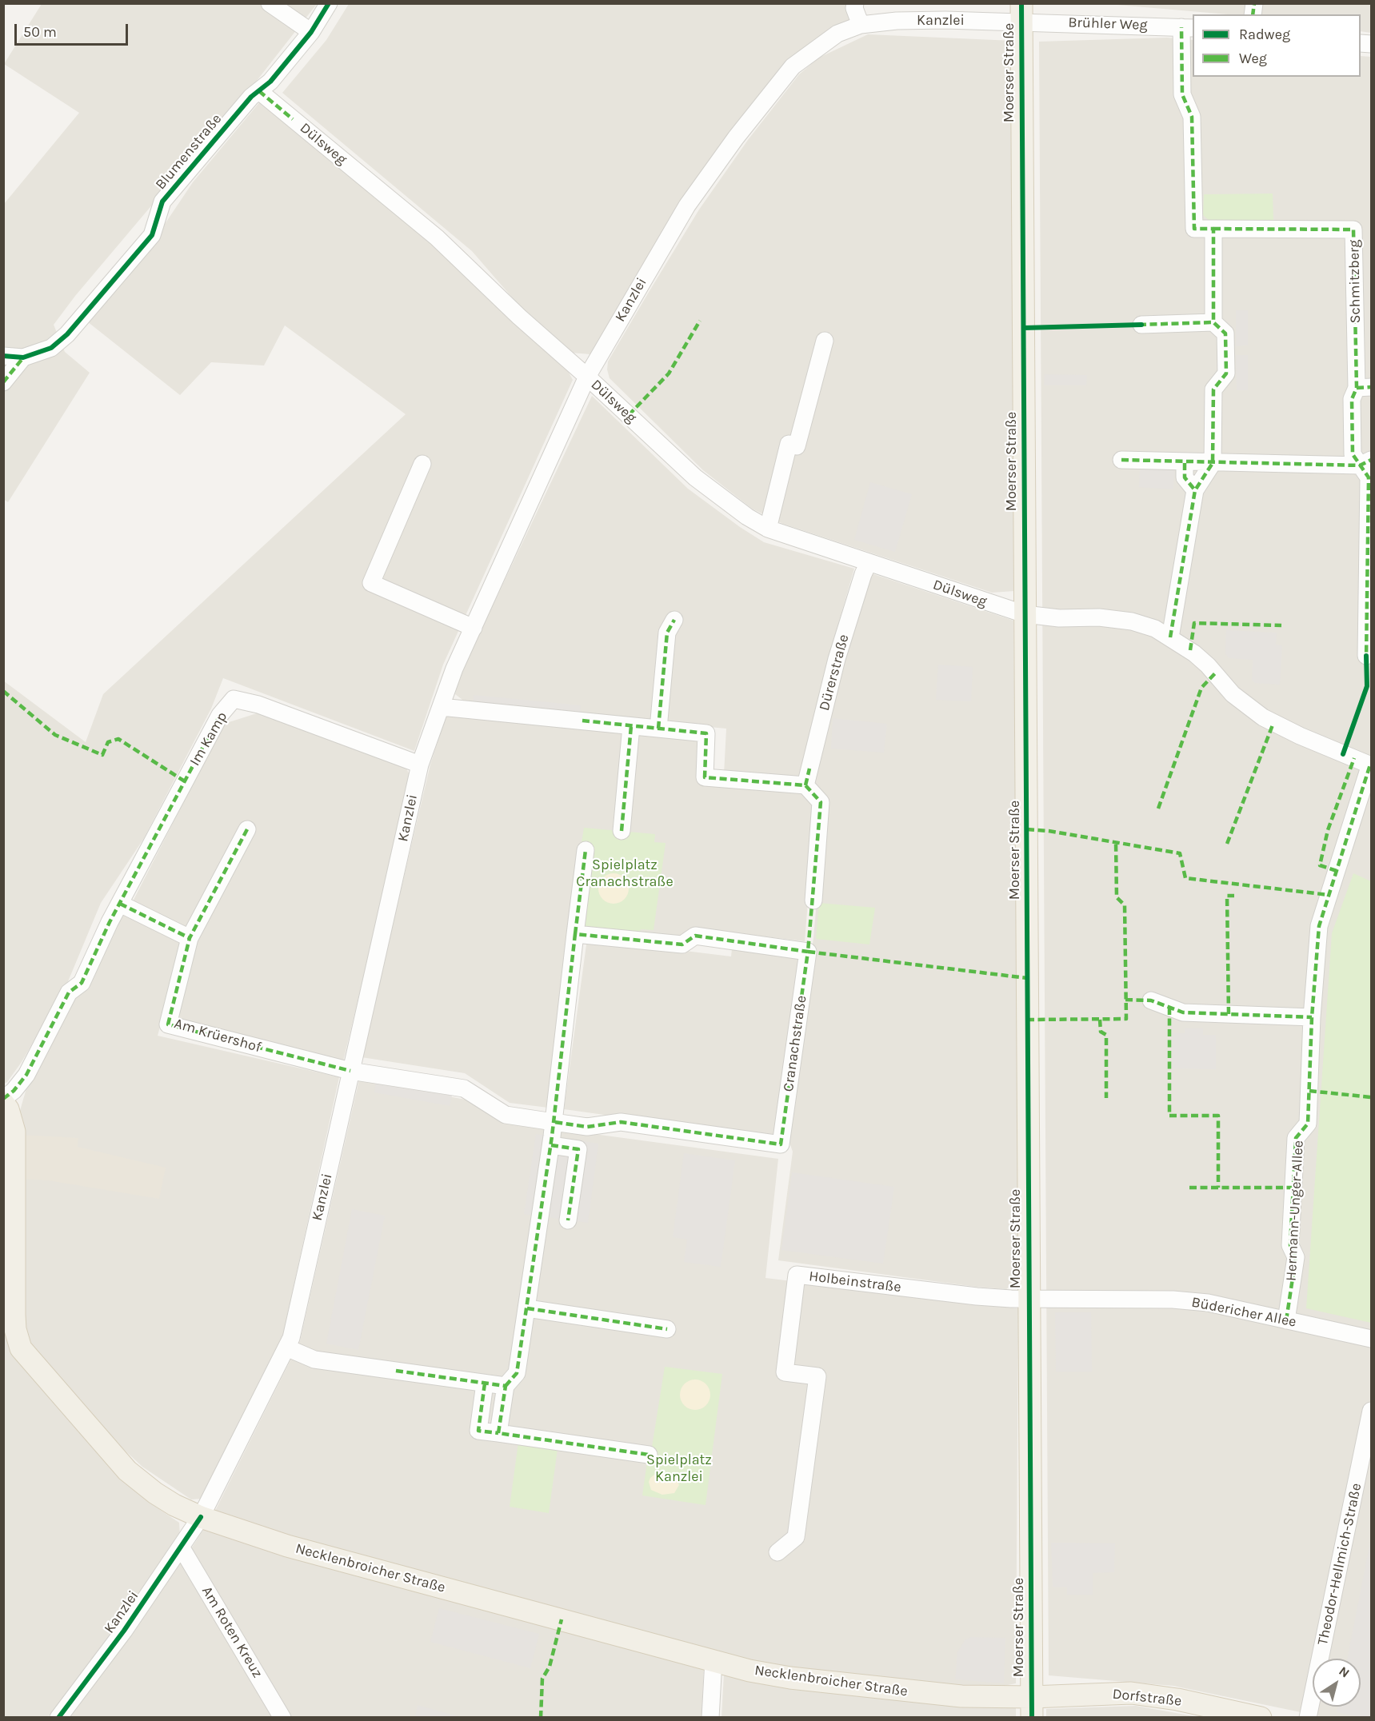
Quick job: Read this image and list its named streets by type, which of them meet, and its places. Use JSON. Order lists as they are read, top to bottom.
{
  "streets": {
    "main road": ["Moerser Straße", "Necklenbroicher Straße", "Dorfstraße"],
    "street": [
      "Kanzlei",
      "Brühler Weg",
      "Dülsweg",
      "Blumenstraße",
      "Schmitzberg",
      "Dürerstraße",
      "Im Kamp",
      "Am Krüershof",
      "Cranachstraße",
      "Hermann-Unger-Allee",
      "Holbeinstraße",
      "Büdericher Allee",
      "Theodor-Hellmich-Straße",
      "Am Roten Kreuz"
    ]
  },
  "crossings": [
    ["Kanzlei", "Brühler Weg"],
    ["Kanzlei", "Moerser Straße"],
    ["Kanzlei", "Dülsweg"],
    ["Kanzlei", "Im Kamp"],
    ["Kanzlei", "Am Krüershof"],
    ["Kanzlei", "Cranachstraße"],
    ["Kanzlei", "Necklenbroicher Straße"],
    ["Kanzlei", "Am Roten Kreuz"],
    ["Brühler Weg", "Moerser Straße"],
    ["Moerser Straße", "Dülsweg"],
    ["Moerser Straße", "Holbeinstraße"],
    ["Moerser Straße", "Büdericher Allee"],
    ["Moerser Straße", "Necklenbroicher Straße"],
    ["Moerser Straße", "Dorfstraße"],
    ["Dülsweg", "Blumenstraße"],
    ["Dülsweg", "Dürerstraße"],
    ["Dülsweg", "Hermann-Unger-Allee"],
    ["Am Krüershof", "Cranachstraße"],
    ["Hermann-Unger-Allee", "Büdericher Allee"],
    ["Holbeinstraße", "Büdericher Allee"],
    ["Necklenbroicher Straße", "Dorfstraße"]
  ],
  "parks": ["Spielplatz Cranachstraße", "Spielplatz Kanzlei"],
  "legend": ["Radweg", "Weg"],
  "scale_bar": "50 m",
  "north": "top right"
}
